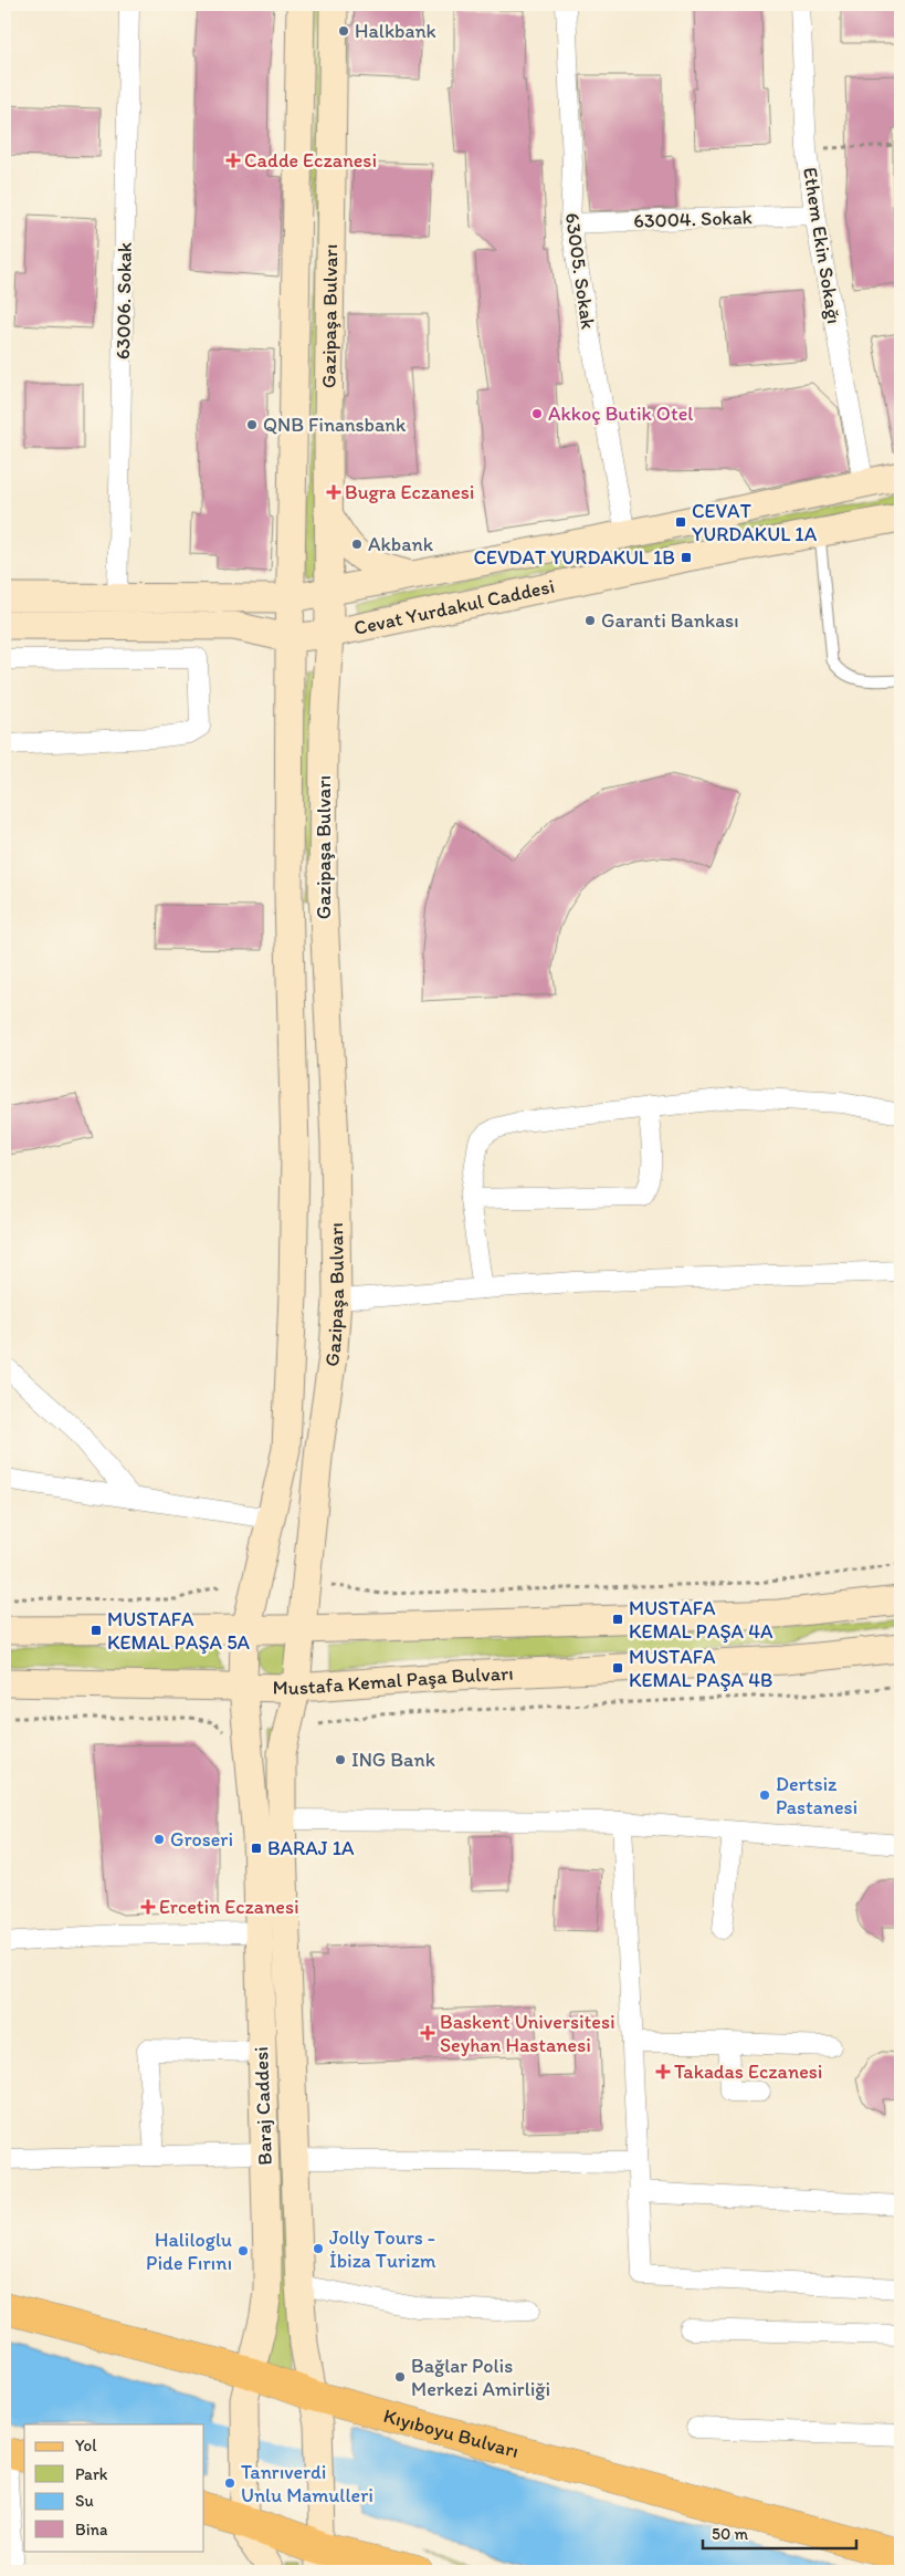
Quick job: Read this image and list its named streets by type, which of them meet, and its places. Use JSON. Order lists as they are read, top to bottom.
{
  "streets": {
    "main road": [
      "Gazipaşa Bulvarı",
      "Cevat Yurdakul Caddesi",
      "Mustafa Kemal Paşa Bulvarı",
      "Baraj Caddesi",
      "Kıyıboyu Bulvarı"
    ],
    "street": [
      "63004. Sokak",
      "Ethem Ekin Sokağı",
      "63005. Sokak",
      "63006. Sokak"
    ]
  },
  "crossings": [
    ["63004. Sokak", "Ethem Ekin Sokağı"],
    ["63004. Sokak", "63005. Sokak"],
    ["Ethem Ekin Sokağı", "Cevat Yurdakul Caddesi"],
    ["63005. Sokak", "Cevat Yurdakul Caddesi"],
    ["63006. Sokak", "Cevat Yurdakul Caddesi"],
    ["Gazipaşa Bulvarı", "Cevat Yurdakul Caddesi"],
    ["Gazipaşa Bulvarı", "Mustafa Kemal Paşa Bulvarı"],
    ["Gazipaşa Bulvarı", "Baraj Caddesi"],
    ["Mustafa Kemal Paşa Bulvarı", "Baraj Caddesi"],
    ["Baraj Caddesi", "Kıyıboyu Bulvarı"]
  ],
  "places": {
    "other": [
      "Halkbank",
      "Akkoç Butik Otel",
      "QNB Finansbank",
      "Akbank",
      "Garanti Bankası",
      "ING Bank",
      "Dertsiz Pastanesi",
      "Groseri",
      "Jolly Tours - İbiza Turizm",
      "Haliloglu Pide Fırını",
      "Bağlar Polis Merkezi Amirliği",
      "Tanrıverdi Unlu Mamulleri"
    ],
    "health": [
      "Cadde Eczanesi",
      "Bugra Eczanesi",
      "Ercetin Eczanesi",
      "Baskent Universitesi Seyhan Hastanesi",
      "Takadas Eczanesi"
    ],
    "transit": [
      "CEVAT YURDAKUL 1A",
      "CEVDAT YURDAKUL 1B",
      "MUSTAFA KEMAL PAŞA 4A",
      "MUSTAFA KEMAL PAŞA 5A",
      "MUSTAFA KEMAL PAŞA 4B",
      "BARAJ 1A"
    ]
  },
  "legend": [
    "Yol",
    "Park",
    "Su",
    "Bina"
  ],
  "scale_bar": "50 m"
}
